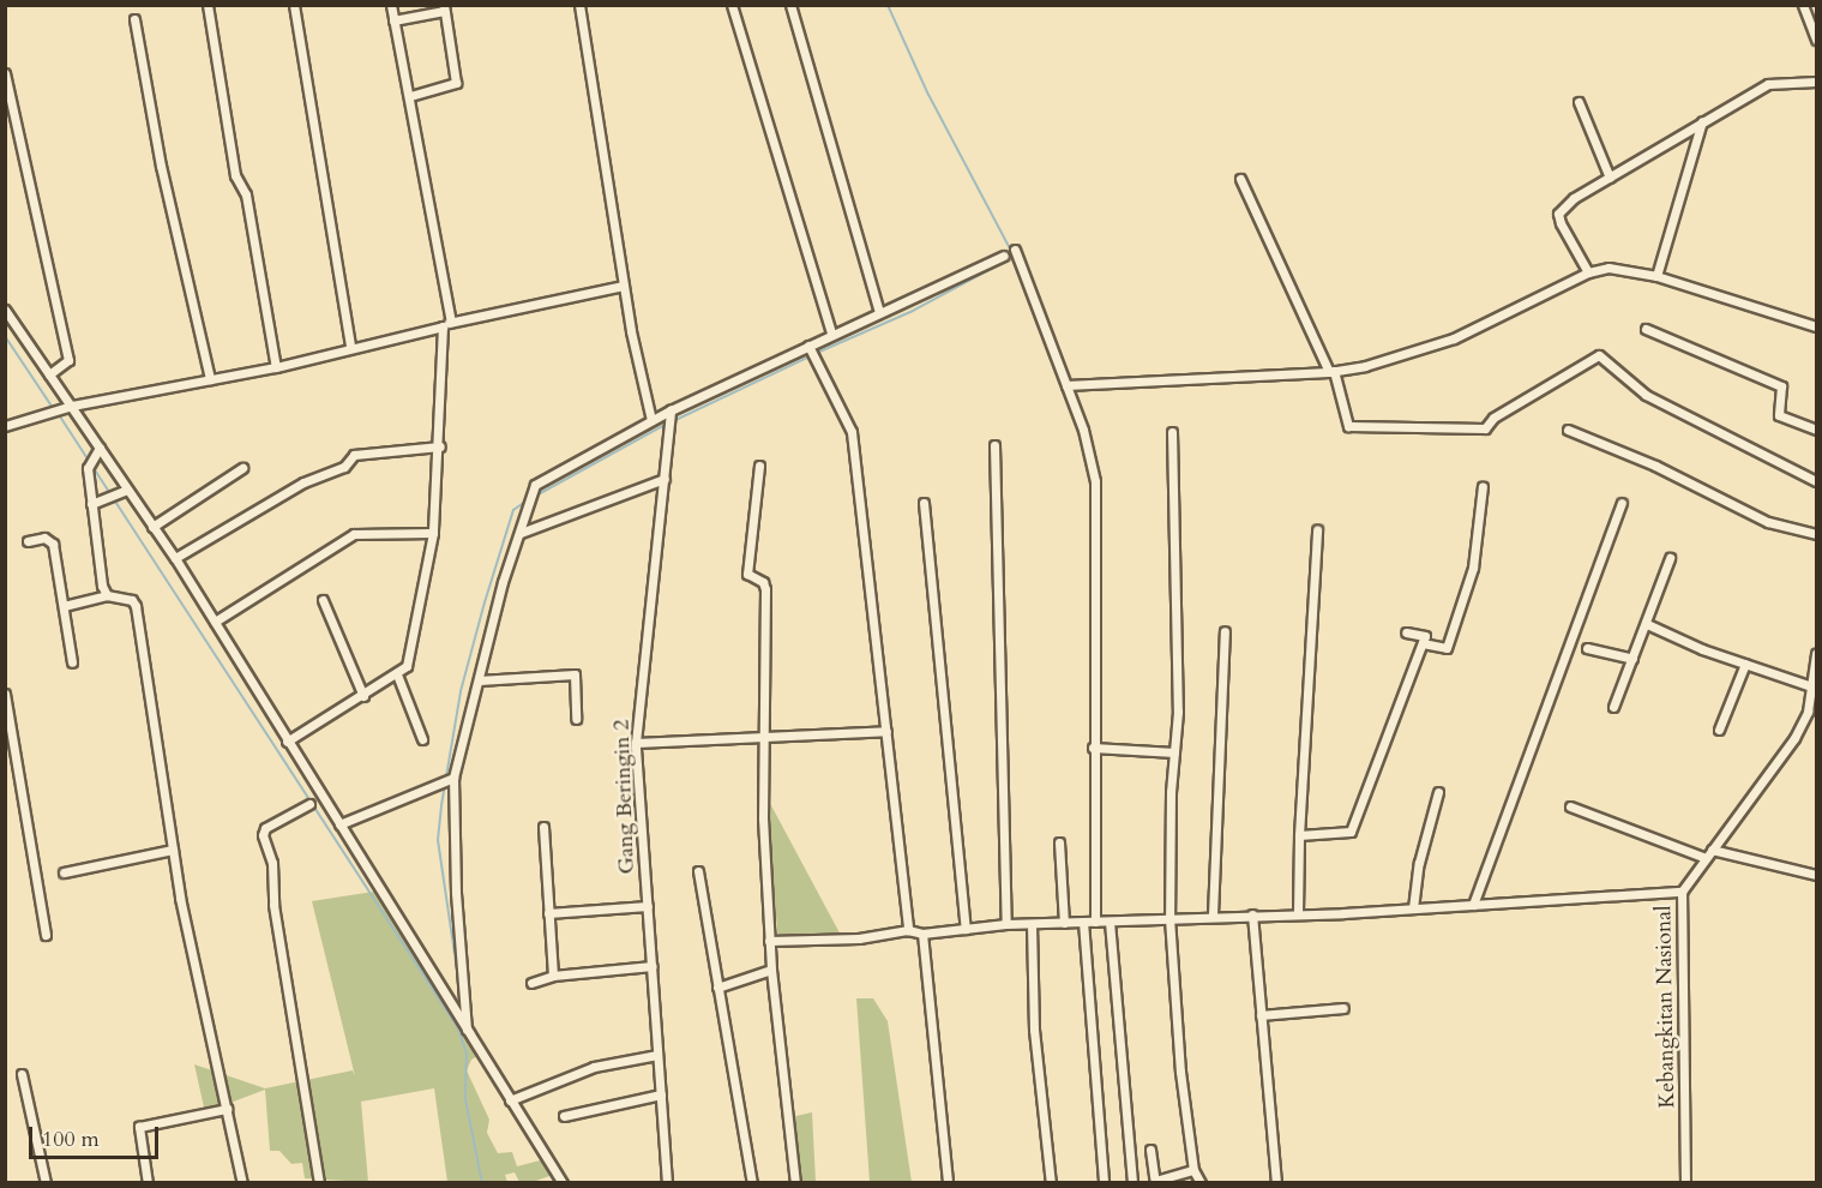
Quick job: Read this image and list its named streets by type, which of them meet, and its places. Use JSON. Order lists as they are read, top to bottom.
{
  "streets": {
    "street": ["Gang Beringin 2", "Kebangkitan Nasional"]
  },
  "scale_bar": "100 m"
}
